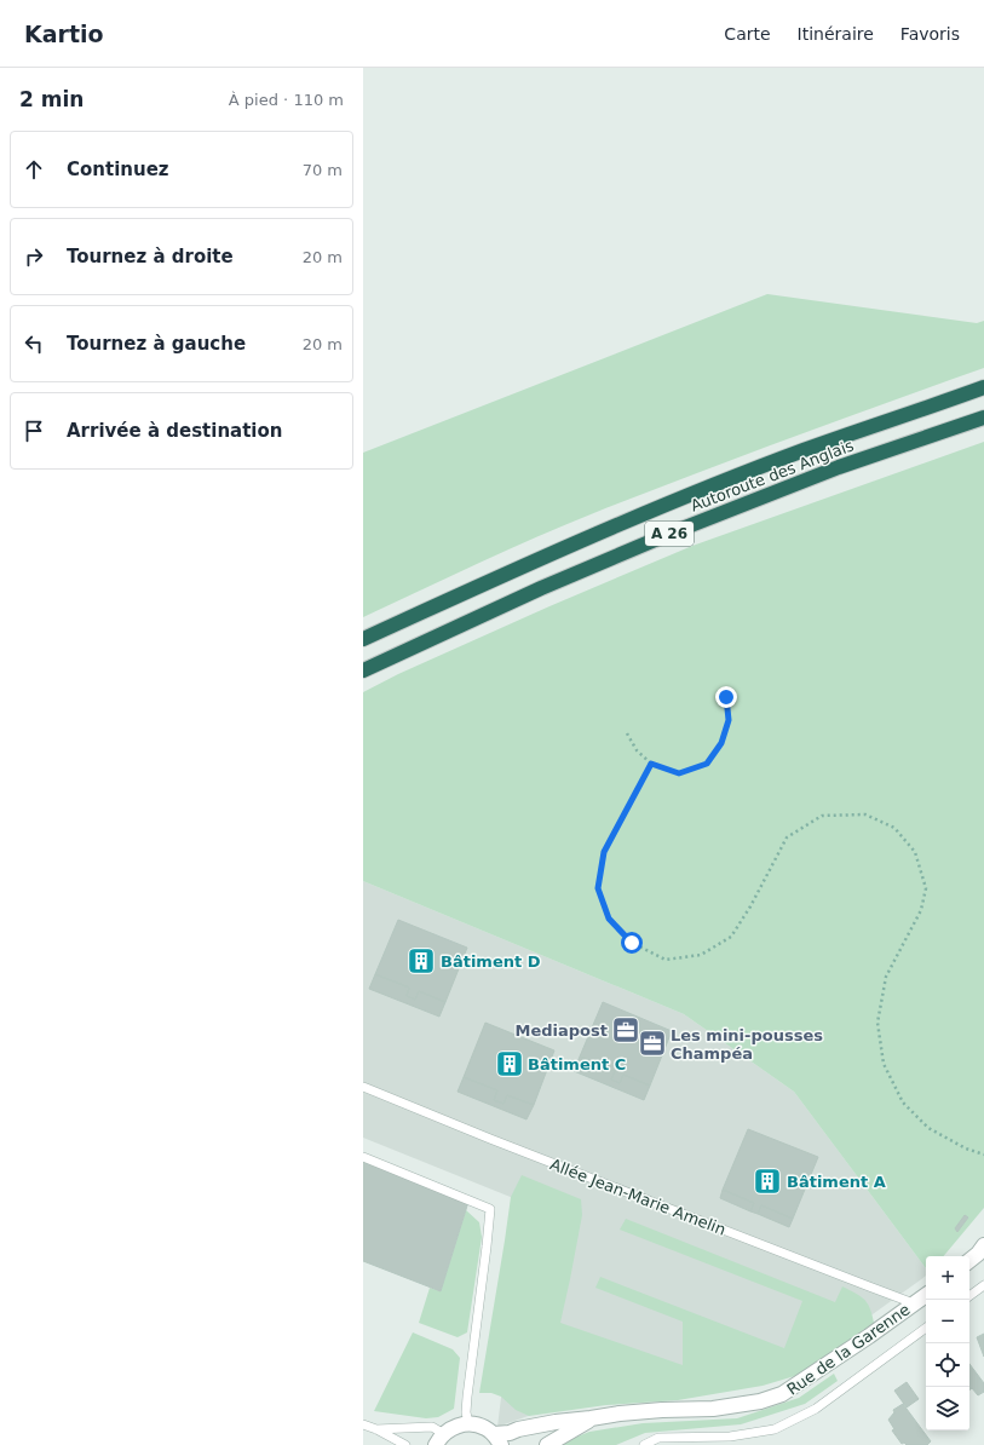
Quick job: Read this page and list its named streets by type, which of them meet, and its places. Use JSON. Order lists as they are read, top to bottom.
{
  "streets": {
    "highway": ["Autoroute des Anglais", "A 26"],
    "street": ["Rue de la Garenne"],
    "lane": ["Allée Jean-Marie Amelin"]
  },
  "crossings": [
    ["Allée Jean-Marie Amelin", "Rue de la Garenne"]
  ],
  "places": {
    "building": ["Bâtiment D", "Bâtiment C", "Bâtiment A"],
    "office": ["Mediapost", "Les mini-pousses Champéa"]
  },
  "page": {
    "header": "Kartio",
    "nav": ["Carte", "Itinéraire", "Favoris"],
    "heading": ["2 min", "À pied · 110 m"],
    "list": [
      ["Continuez", "70 m"],
      ["Tournez à droite", "20 m"],
      ["Tournez à gauche", "20 m"],
      "Arrivée à destination"
    ],
    "map_buttons": ["+", "−"]
  }
}
